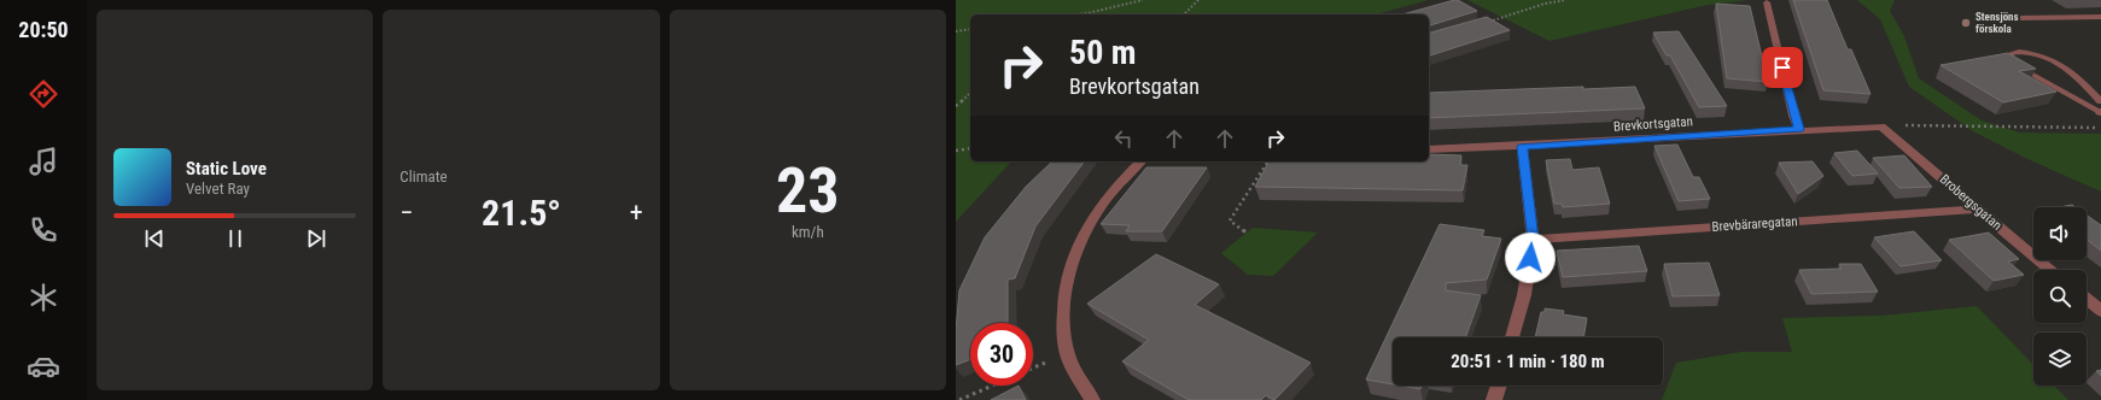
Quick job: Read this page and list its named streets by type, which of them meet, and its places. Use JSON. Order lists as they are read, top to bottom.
{
  "streets": {
    "street": ["Brevkortsgatan", "Brobergsgatan", "Brevbäraregatan"]
  },
  "crossings": [
    ["Brevkortsgatan", "Brobergsgatan"],
    ["Brobergsgatan", "Brevbäraregatan"]
  ],
  "places": ["Stensjöns förskola"],
  "page": {
    "tabs": "20:50",
    "tile": [
      "Climate",
      ["23", "km/h"]
    ],
    "turn": ["50 m", "Brevkortsgatan"],
    "song": ["Static Love", "Velvet Ray"],
    "heat": ["−", "21.5°", "+"],
    "limit": "30",
    "trip": "20:51 · 1 min · 180 m"
  }
}
